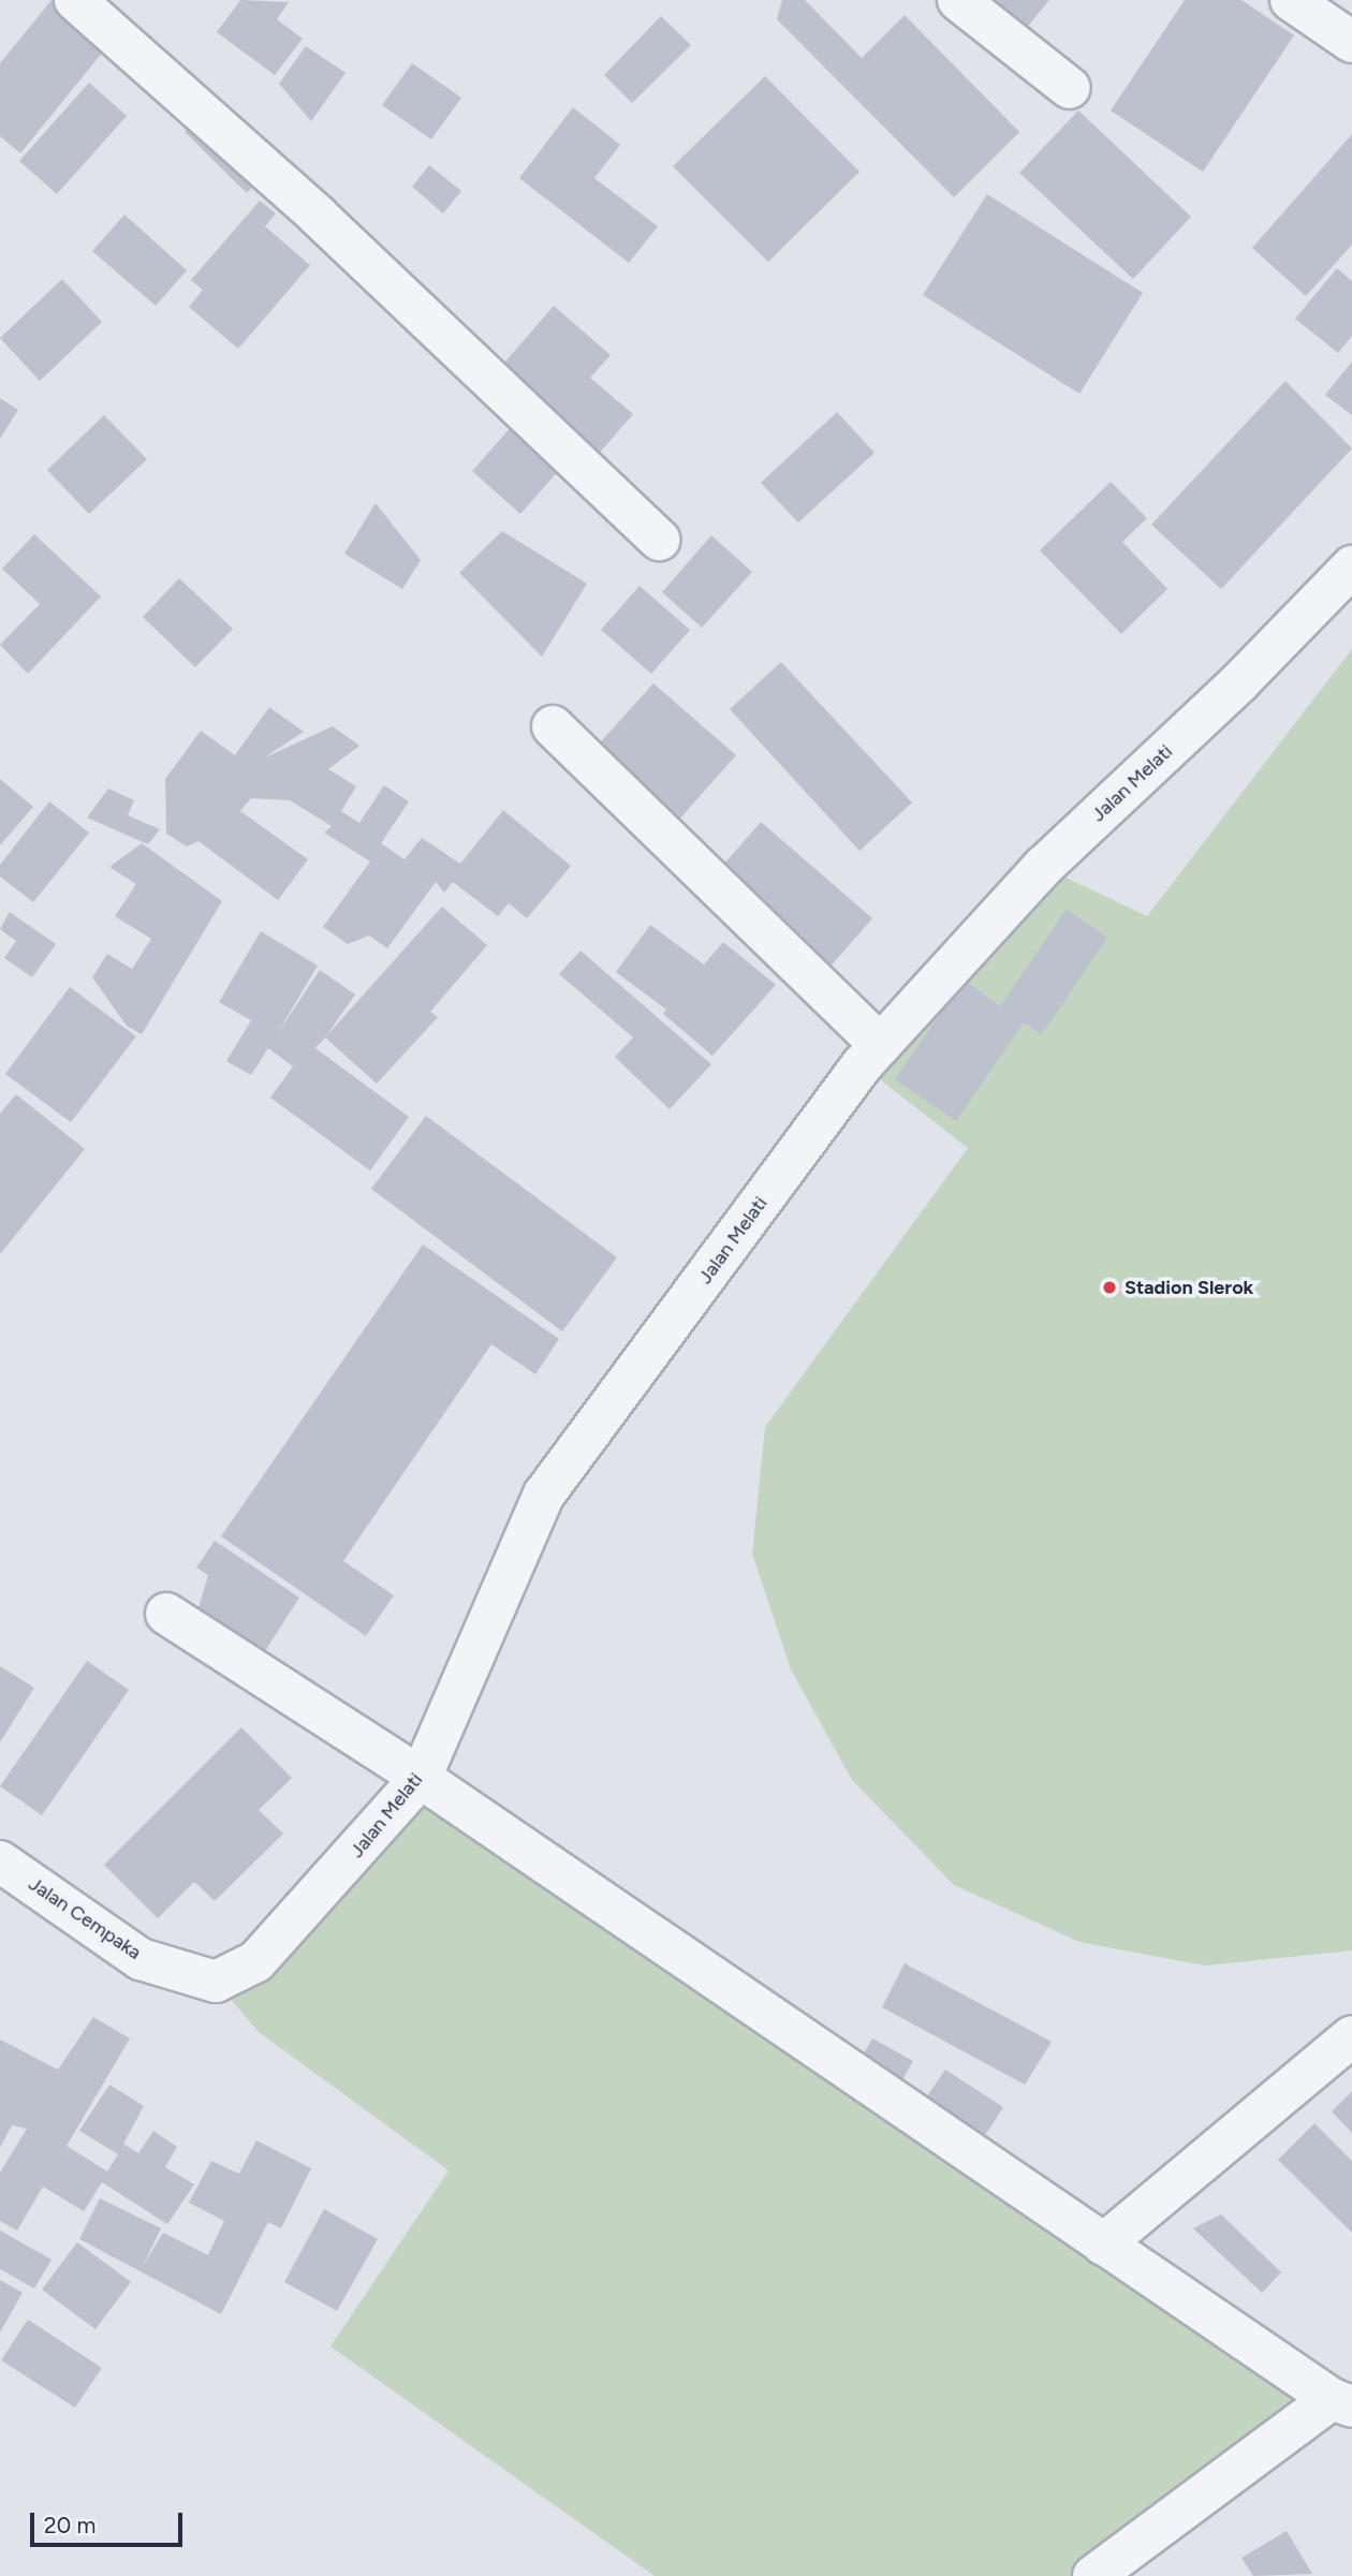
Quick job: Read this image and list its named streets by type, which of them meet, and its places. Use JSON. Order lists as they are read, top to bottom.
{
  "streets": {
    "street": ["Jalan Melati", "Jalan Cempaka"]
  },
  "crossings": [
    ["Jalan Melati", "Jalan Cempaka"]
  ],
  "places": ["Stadion Slerok"],
  "scale_bar": "20 m"
}
